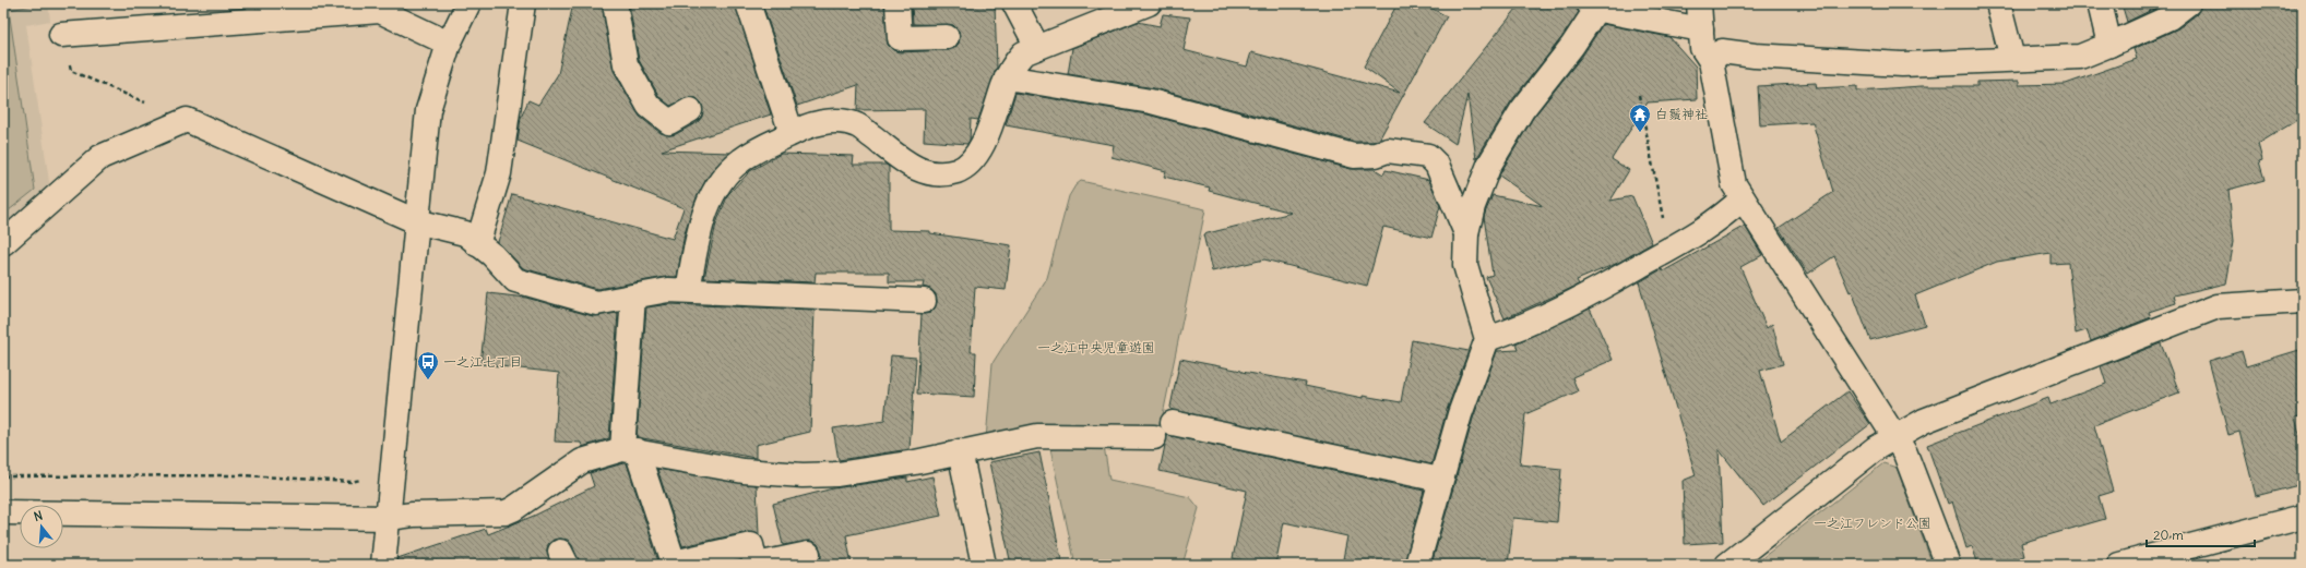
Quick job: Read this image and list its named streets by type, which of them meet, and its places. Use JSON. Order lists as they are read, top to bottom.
{
  "parks": ["一之江中央児童遊園", "一之江フレンド公園"],
  "places": {
    "temple": ["白鬚神社"],
    "bus stop": ["一之江七丁目"]
  },
  "scale_bar": "20 m",
  "north": "top"
}
